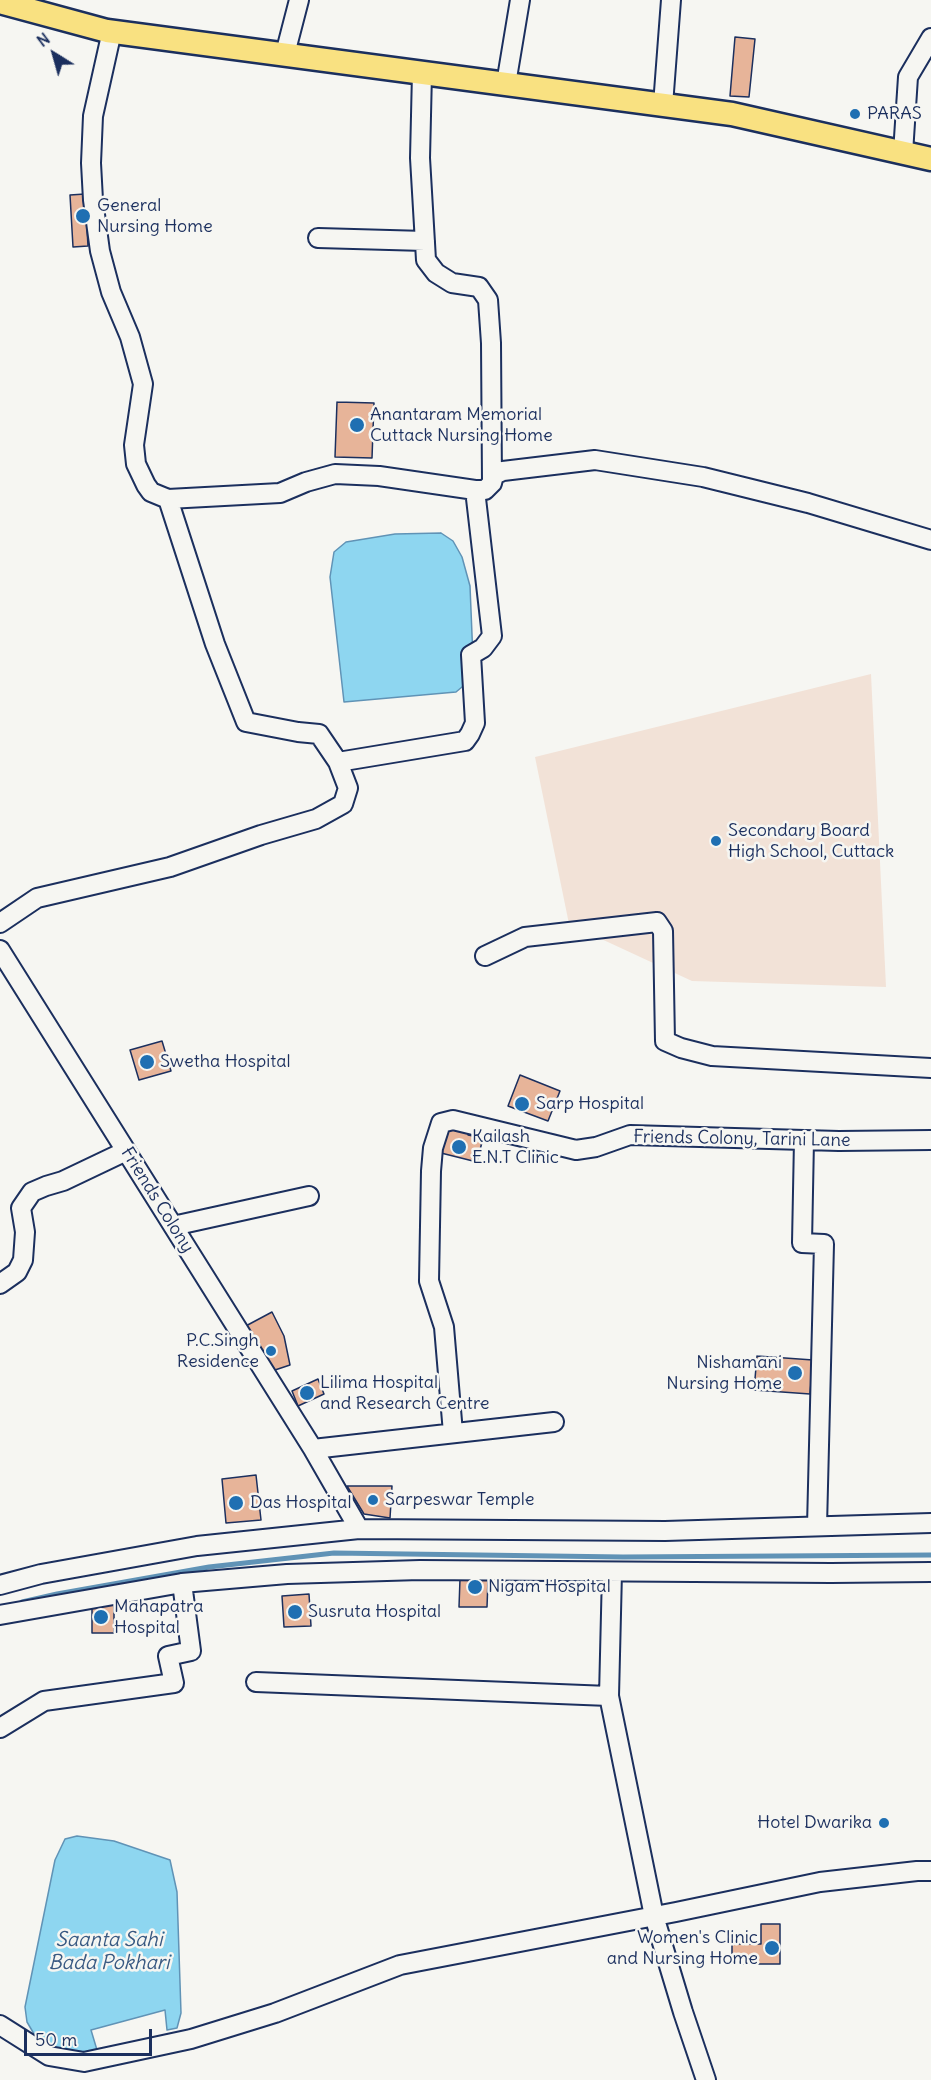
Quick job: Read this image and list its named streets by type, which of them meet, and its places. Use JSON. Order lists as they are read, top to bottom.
{
  "streets": {
    "street": ["Friends Colony, Tarini Lane", "Friends Colony"]
  },
  "water": ["Saanta Sahi Bada Pokhari"],
  "places": [
    "PARAS",
    "General Nursing Home",
    "Anantaram Memorial Cuttack Nursing Home",
    "Secondary Board High School, Cuttack",
    "Swetha Hospital",
    "Sarp Hospital",
    "Kailash E.N.T Clinic",
    "P.C.Singh Residence",
    "Nishamani Nursing Home",
    "Lilima Hospital and Research Centre",
    "Sarpeswar Temple",
    "Das Hospital",
    "Nigam Hospital",
    "Susruta Hospital",
    "Mahapatra Hospital",
    "Hotel Dwarika",
    "Women's Clinic and Nursing Home"
  ],
  "scale_bar": "50 m",
  "north": "top left"
}
